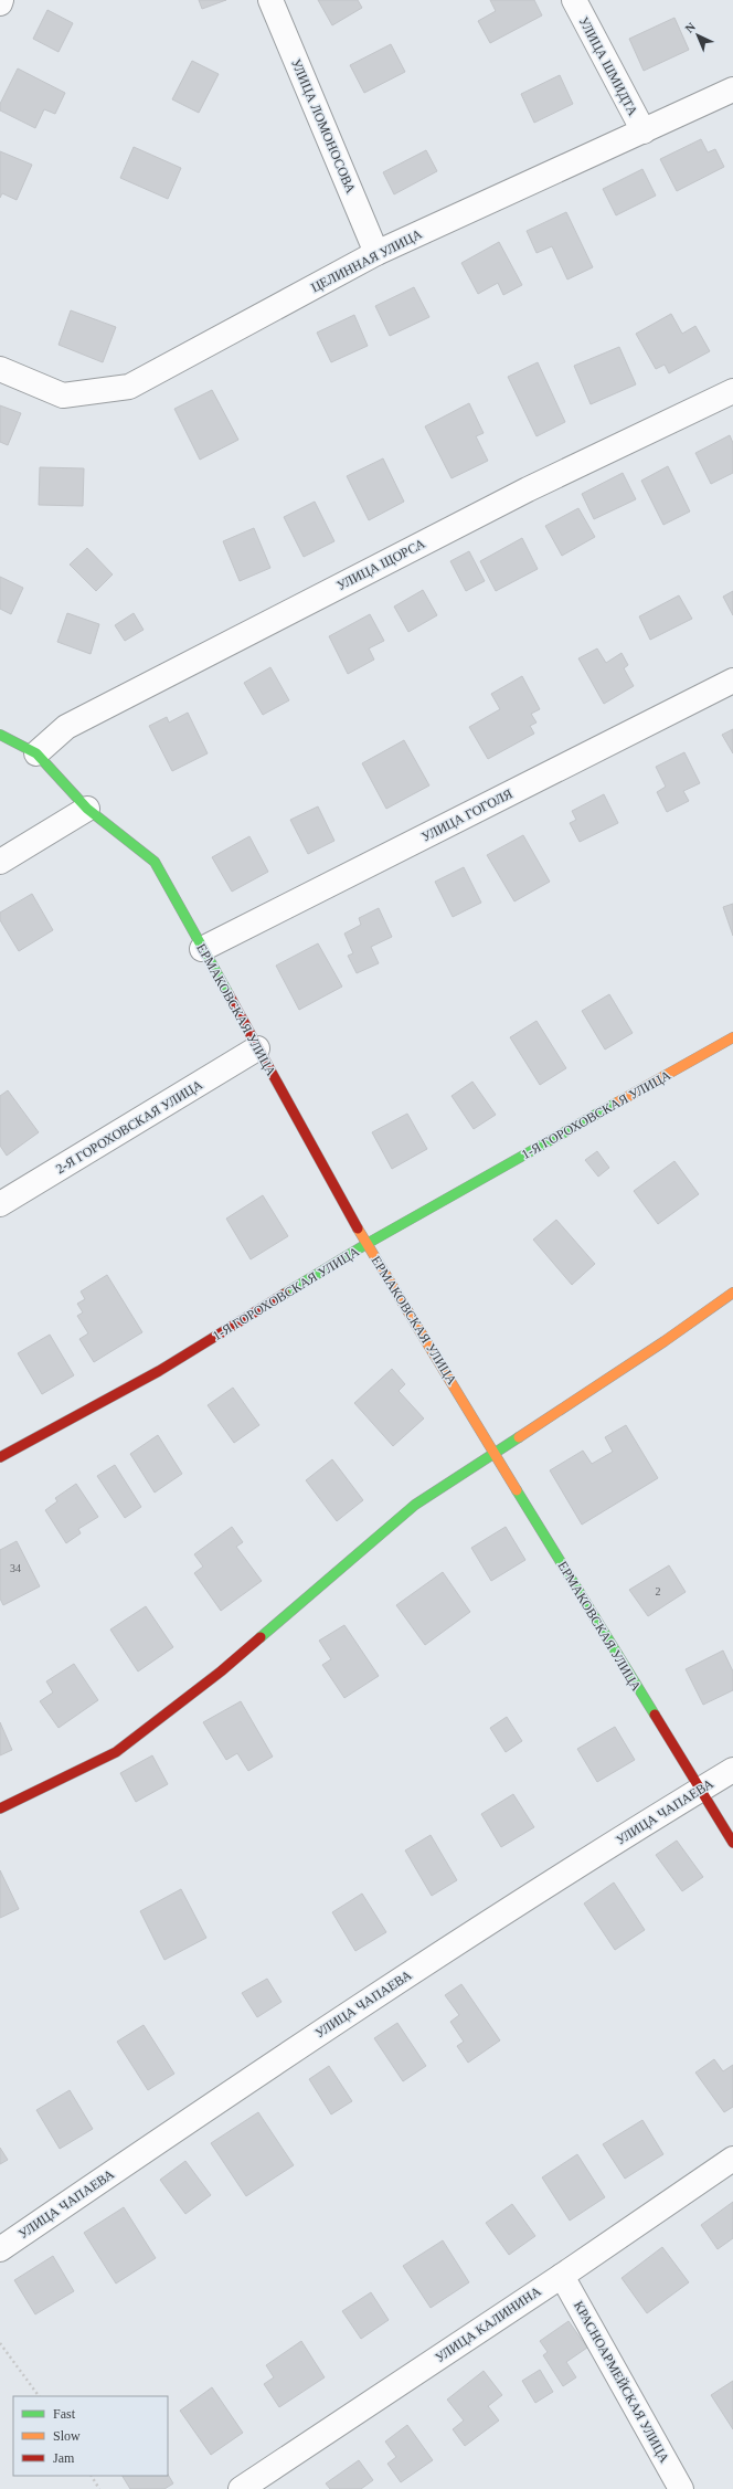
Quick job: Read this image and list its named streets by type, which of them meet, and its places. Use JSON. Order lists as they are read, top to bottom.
{
  "streets": {
    "street": [
      "УЛИЦА ШМИДТА",
      "УЛИЦА ЛОМОНОСОВА",
      "ЦЕЛИННАЯ УЛИЦА",
      "УЛИЦА ЩОРСА",
      "УЛИЦА ГОГОЛЯ",
      "ЕРМАКОВСКАЯ УЛИЦА",
      "1-Я ГОРОХОВСКАЯ УЛИЦА",
      "2-Я ГОРОХОВСКАЯ УЛИЦА",
      "УЛИЦА ЧАПАЕВА",
      "УЛИЦА КАЛИНИНА",
      "КРАСНОАРМЕЙСКАЯ УЛИЦА"
    ]
  },
  "crossings": [
    ["УЛИЦА ШМИДТА", "ЦЕЛИННАЯ УЛИЦА"],
    ["УЛИЦА ЛОМОНОСОВА", "ЦЕЛИННАЯ УЛИЦА"],
    ["УЛИЦА ГОГОЛЯ", "ЕРМАКОВСКАЯ УЛИЦА"],
    ["ЕРМАКОВСКАЯ УЛИЦА", "1-Я ГОРОХОВСКАЯ УЛИЦА"],
    ["ЕРМАКОВСКАЯ УЛИЦА", "2-Я ГОРОХОВСКАЯ УЛИЦА"],
    ["ЕРМАКОВСКАЯ УЛИЦА", "УЛИЦА ЧАПАЕВА"],
    ["УЛИЦА КАЛИНИНА", "КРАСНОАРМЕЙСКАЯ УЛИЦА"]
  ],
  "house_numbers": ["34", "2"],
  "legend": ["Fast", "Slow", "Jam"],
  "north": "top left"
}
